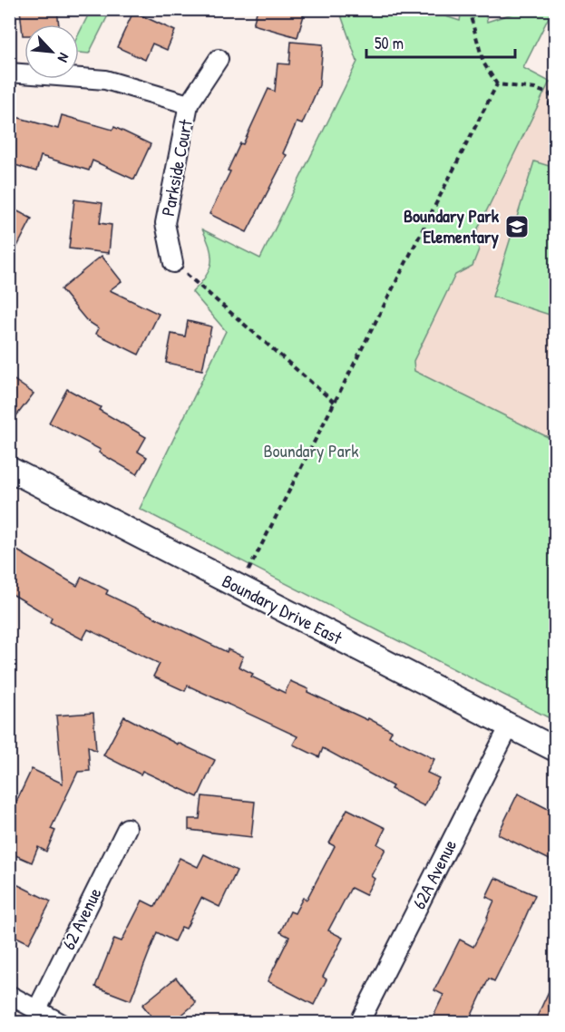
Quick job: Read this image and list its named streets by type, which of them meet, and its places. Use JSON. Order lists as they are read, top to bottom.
{
  "streets": {
    "street": [
      "Parkside Court",
      "Boundary Drive East",
      "62A Avenue",
      "62 Avenue"
    ]
  },
  "crossings": [
    ["Boundary Drive East", "62A Avenue"]
  ],
  "parks": ["Boundary Park"],
  "places": {
    "school or university": ["Boundary Park Elementary"]
  },
  "scale_bar": "50 m",
  "north": "bottom right"
}
